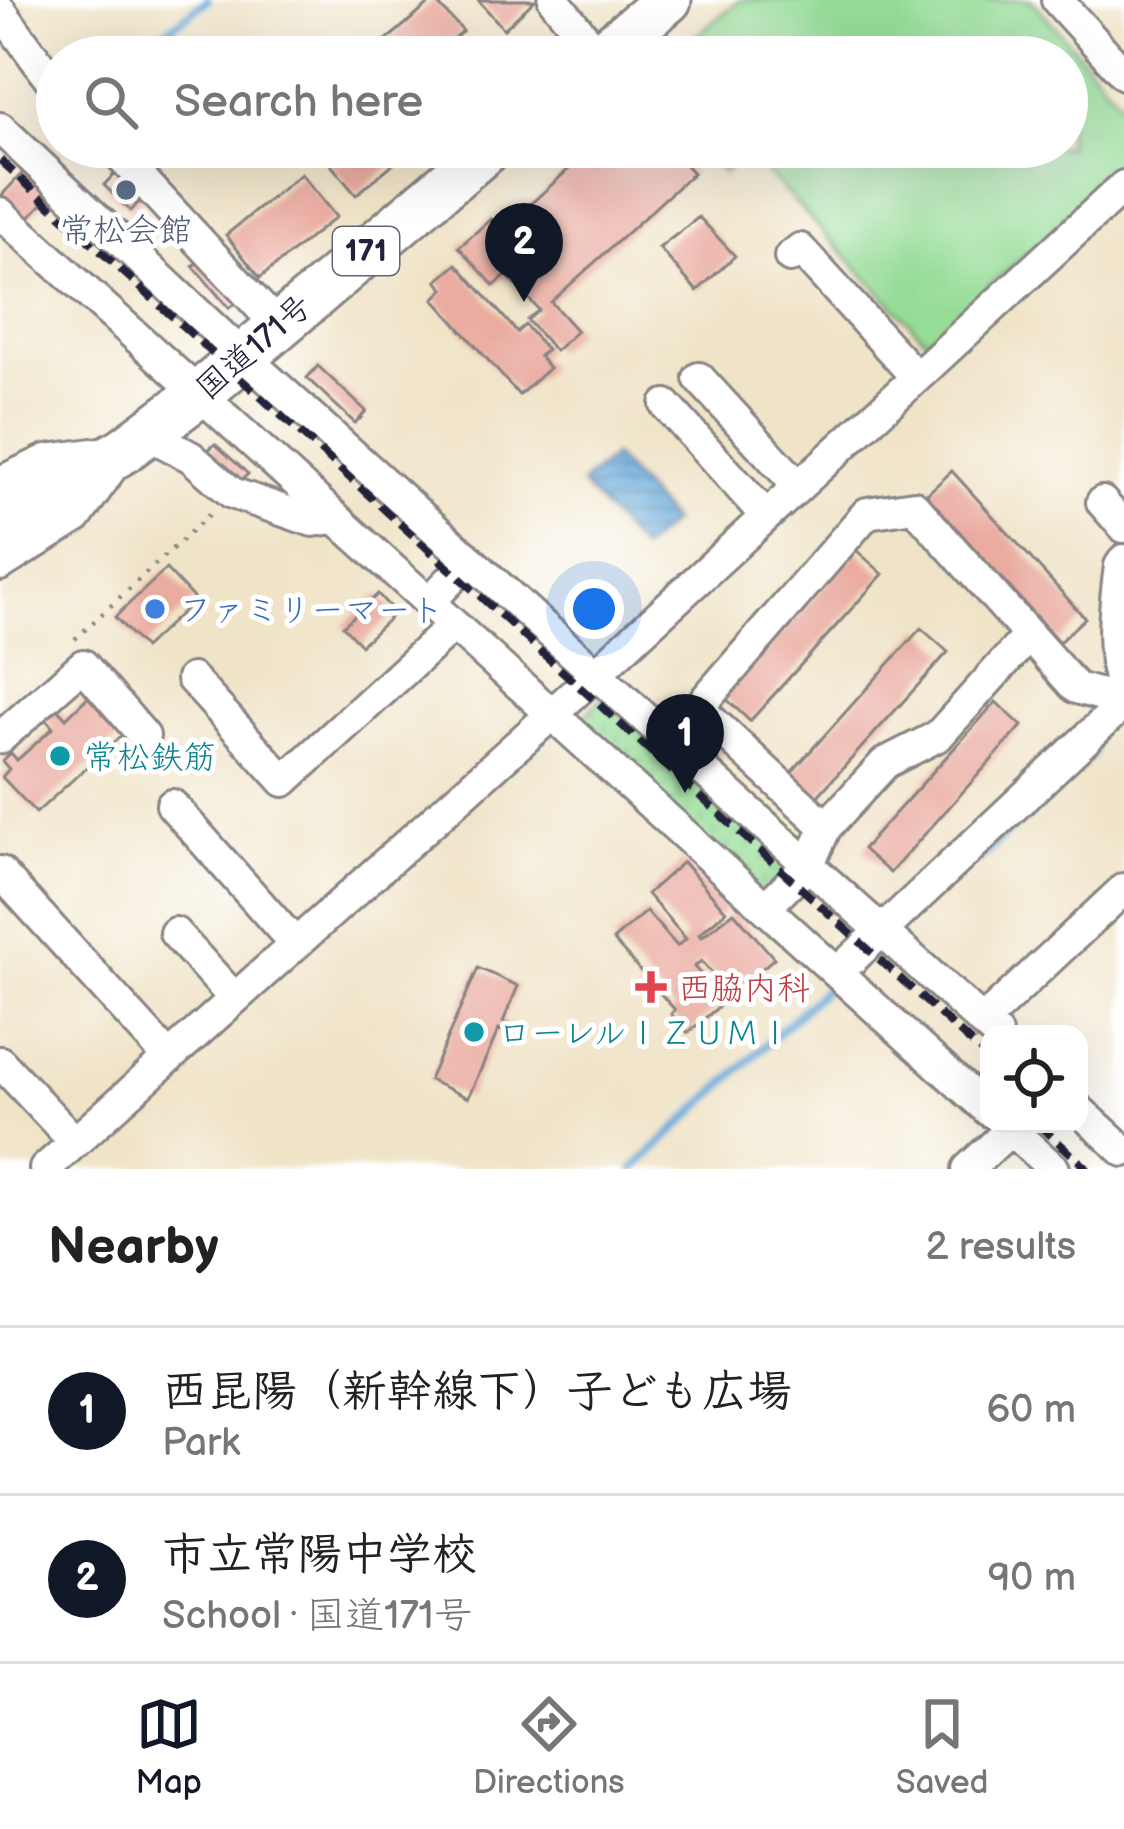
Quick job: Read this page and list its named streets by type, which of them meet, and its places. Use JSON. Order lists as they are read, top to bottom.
{
  "streets": {
    "highway": ["171", "国道171号"]
  },
  "places": {
    "other": [
      "常松会館",
      "ファミリーマート",
      "常松鉄筋",
      "ローレルＩＺＵＭＩ"
    ],
    "health": ["西脇内科"]
  },
  "page": {
    "search": "Search here",
    "pins": ["2", "1"],
    "heading": ["Nearby", "2 results"],
    "list": [
      {
        "mark": "1",
        "name": "西昆陽（新幹線下）子ども広場",
        "note": "Park",
        "value": "60 m"
      },
      {
        "mark": "2",
        "name": "市立常陽中学校",
        "note": "School · 国道171号",
        "value": "90 m"
      }
    ],
    "nav": ["Map", "Directions", "Saved"]
  }
}
